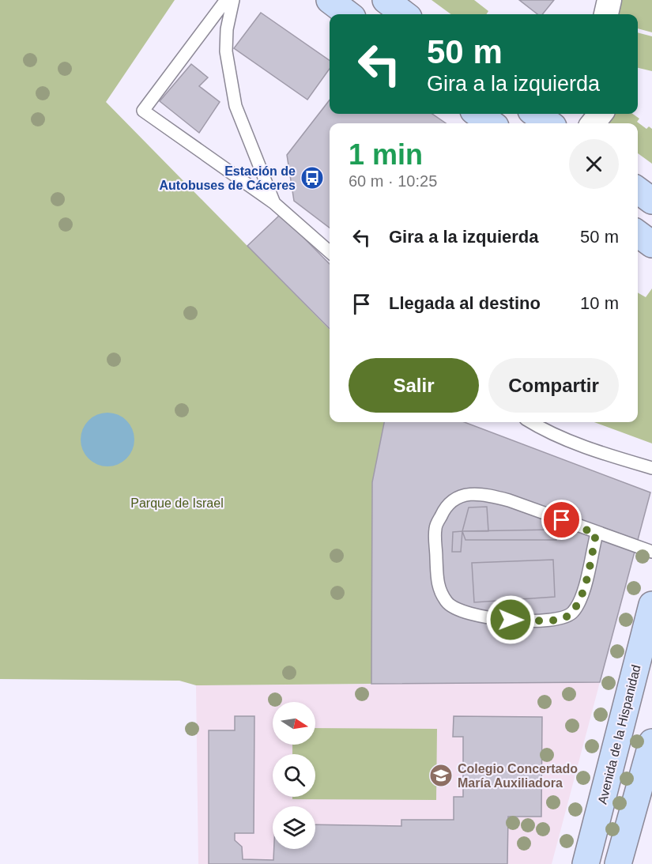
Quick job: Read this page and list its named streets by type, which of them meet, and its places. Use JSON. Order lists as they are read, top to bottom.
{
  "streets": {
    "main road": ["Avenida de la Hispanidad"]
  },
  "parks": ["Parque de Israel"],
  "places": {
    "bus stop": ["Estación de Autobuses de Cáceres"],
    "school or university": ["Colegio Concertado María Auxiliadora"]
  },
  "north": "right",
  "page": {
    "turn": ["50 m", "Gira a la izquierda"],
    "heading": ["1 min", "60 m · 10:25"],
    "list": [
      {
        "name": "Gira a la izquierda",
        "value": "50 m"
      },
      {
        "name": "Llegada al destino",
        "value": "10 m"
      }
    ],
    "buttons": ["Salir", "Compartir"]
  }
}
